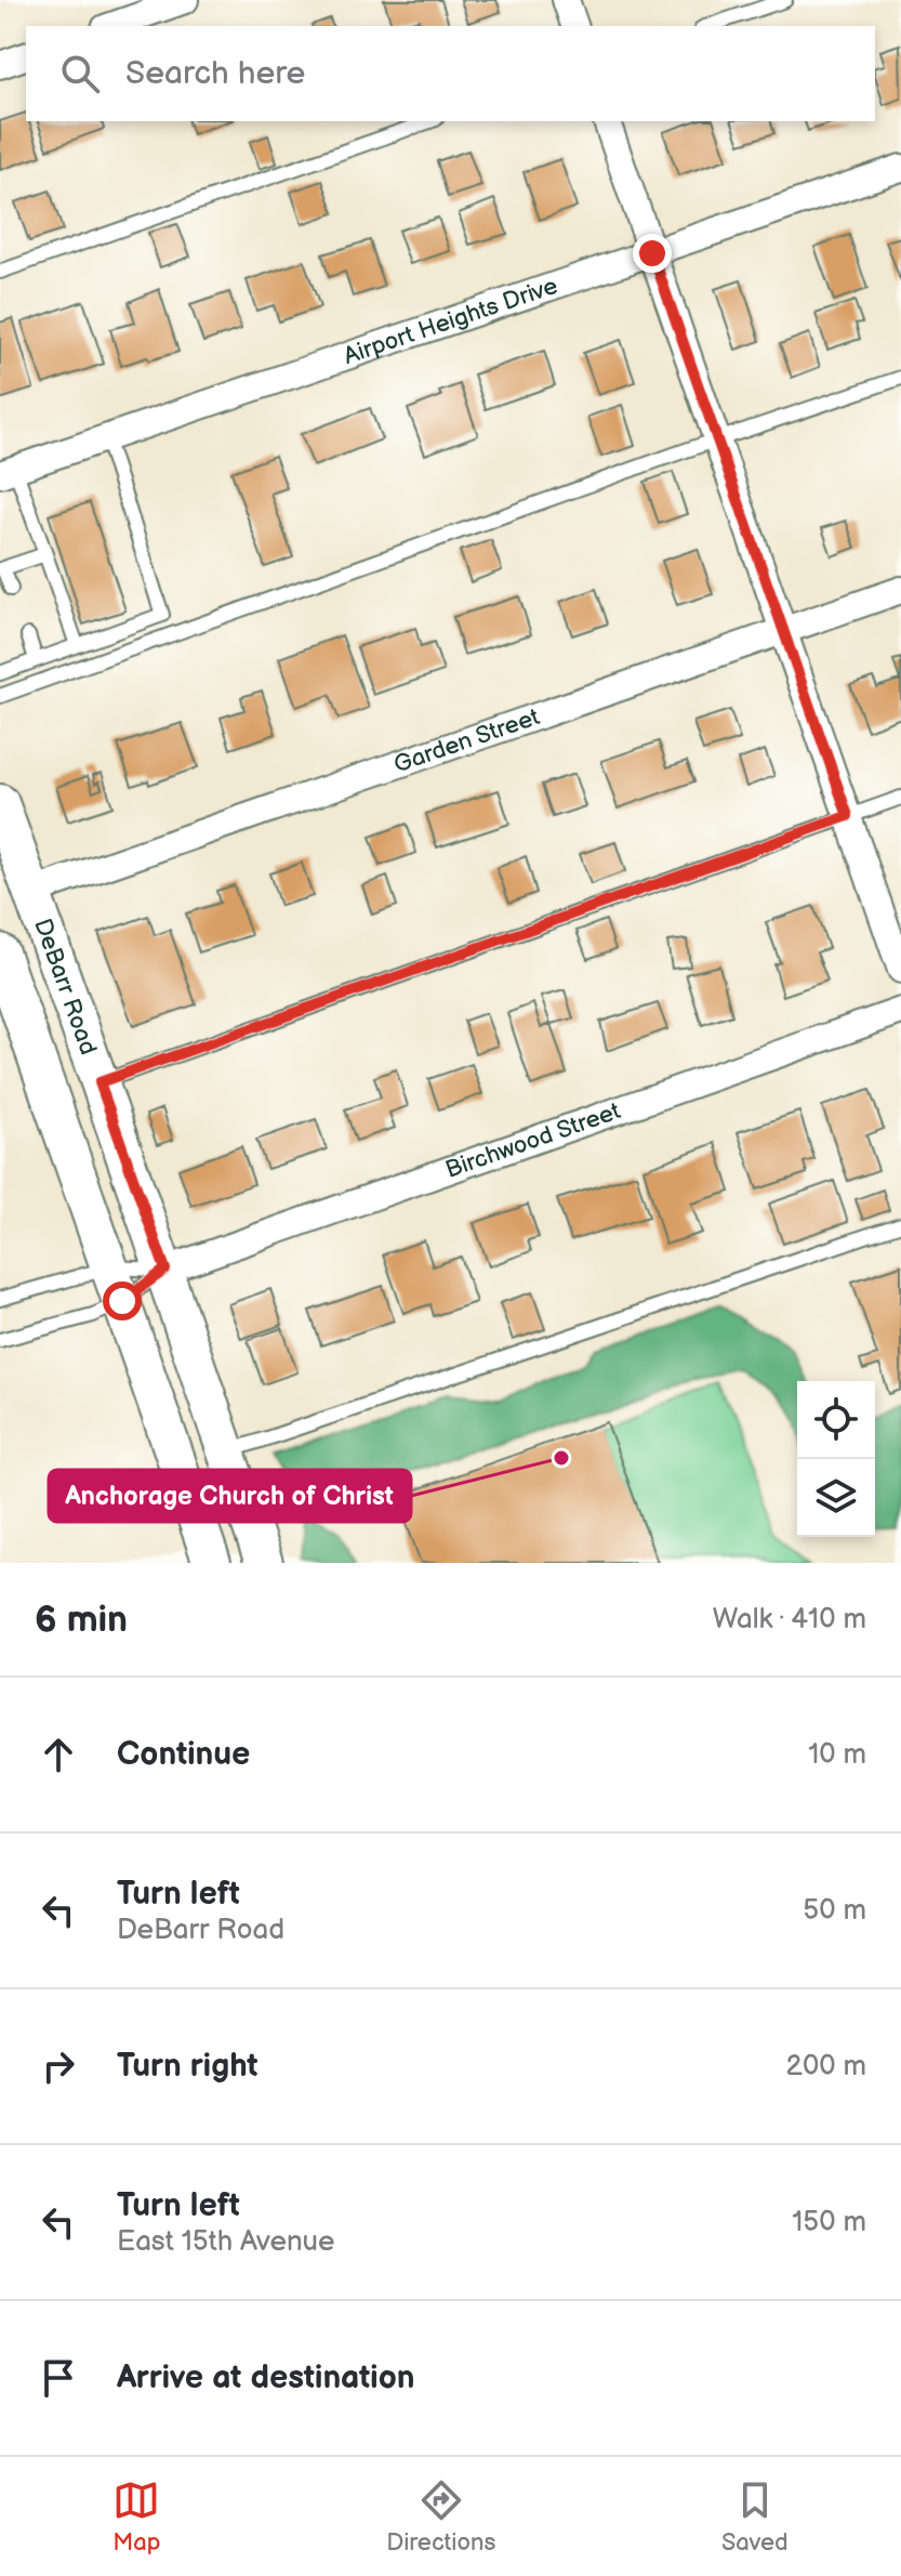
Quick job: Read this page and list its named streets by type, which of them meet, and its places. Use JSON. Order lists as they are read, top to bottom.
{
  "streets": {
    "main road": ["DeBarr Road"],
    "street": ["Airport Heights Drive", "Garden Street", "Birchwood Street"]
  },
  "crossings": [
    ["Garden Street", "DeBarr Road"],
    ["DeBarr Road", "Birchwood Street"]
  ],
  "places": ["Anchorage Church of Christ"],
  "page": {
    "search": "Search here",
    "heading": ["6 min", "Walk · 410 m"],
    "list": [
      ["Continue", "10 m"],
      ["Turn left", "DeBarr Road", "50 m"],
      ["Turn right", "200 m"],
      ["Turn left", "East 15th Avenue", "150 m"],
      "Arrive at destination"
    ],
    "nav": ["Map", "Directions", "Saved"]
  }
}
